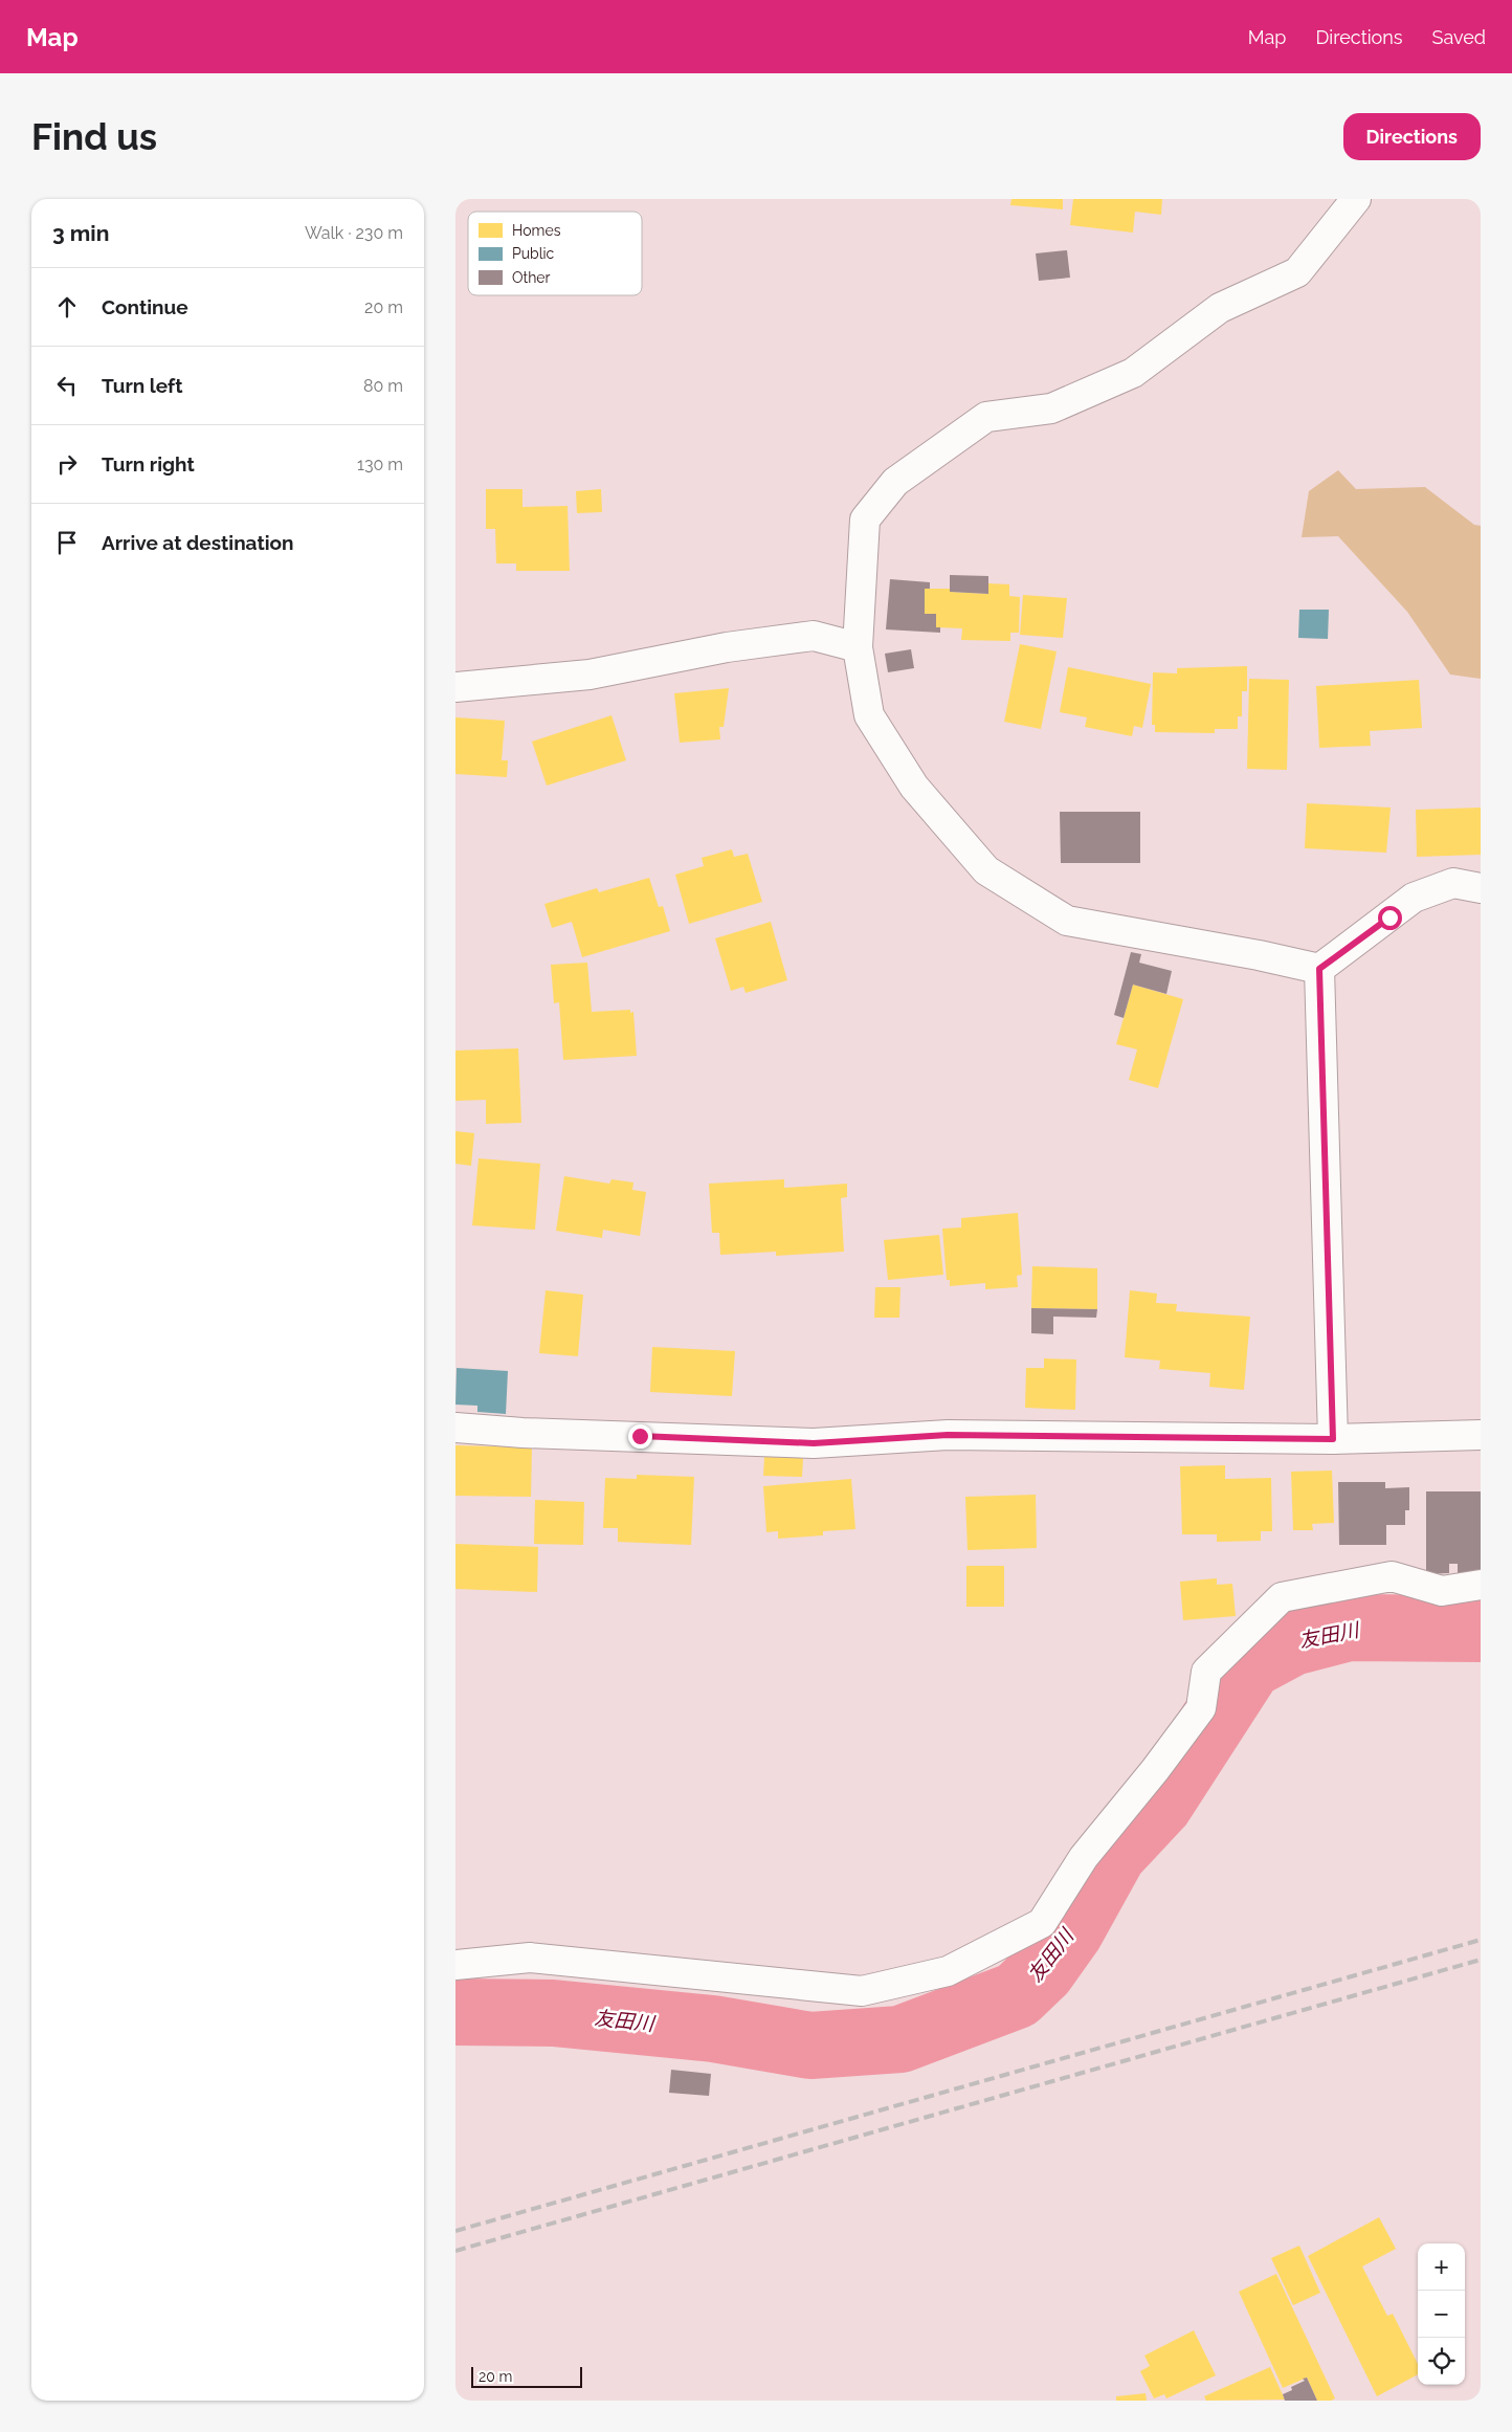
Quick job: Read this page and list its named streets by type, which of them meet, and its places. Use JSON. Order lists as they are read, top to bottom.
{
  "water": ["友田川"],
  "legend": ["Homes", "Public", "Other"],
  "scale_bar": "20 m",
  "page": {
    "header": "Map",
    "nav": ["Map", "Directions", "Saved"],
    "buttons": "Directions",
    "title": "Find us",
    "heading": ["3 min", "Walk · 230 m"],
    "list": [
      ["Continue", "20 m"],
      ["Turn left", "80 m"],
      ["Turn right", "130 m"],
      "Arrive at destination"
    ],
    "map_buttons": ["+", "−"],
    "scale": "20 m"
  }
}
